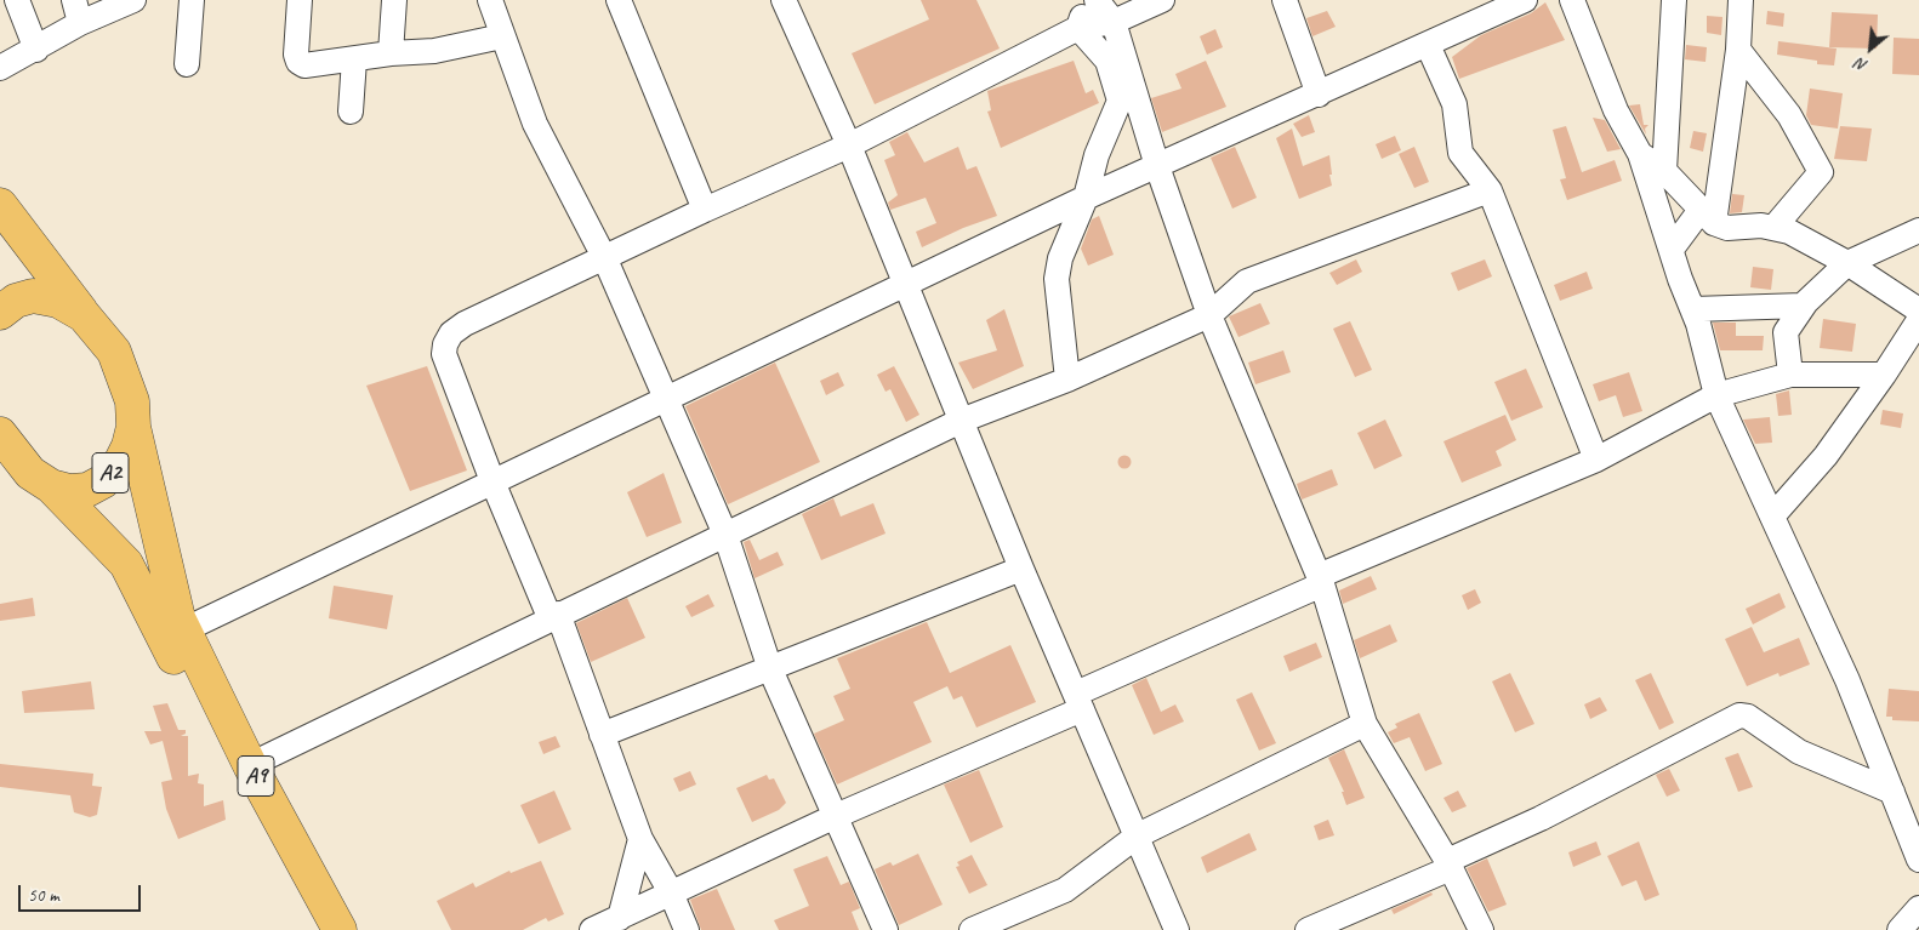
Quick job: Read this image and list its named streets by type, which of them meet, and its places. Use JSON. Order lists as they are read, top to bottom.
{
  "streets": {
    "highway": ["A2", "A9"]
  },
  "crossings": [
    ["A2", "A9"]
  ],
  "scale_bar": "50 m",
  "north": "bottom left"
}
